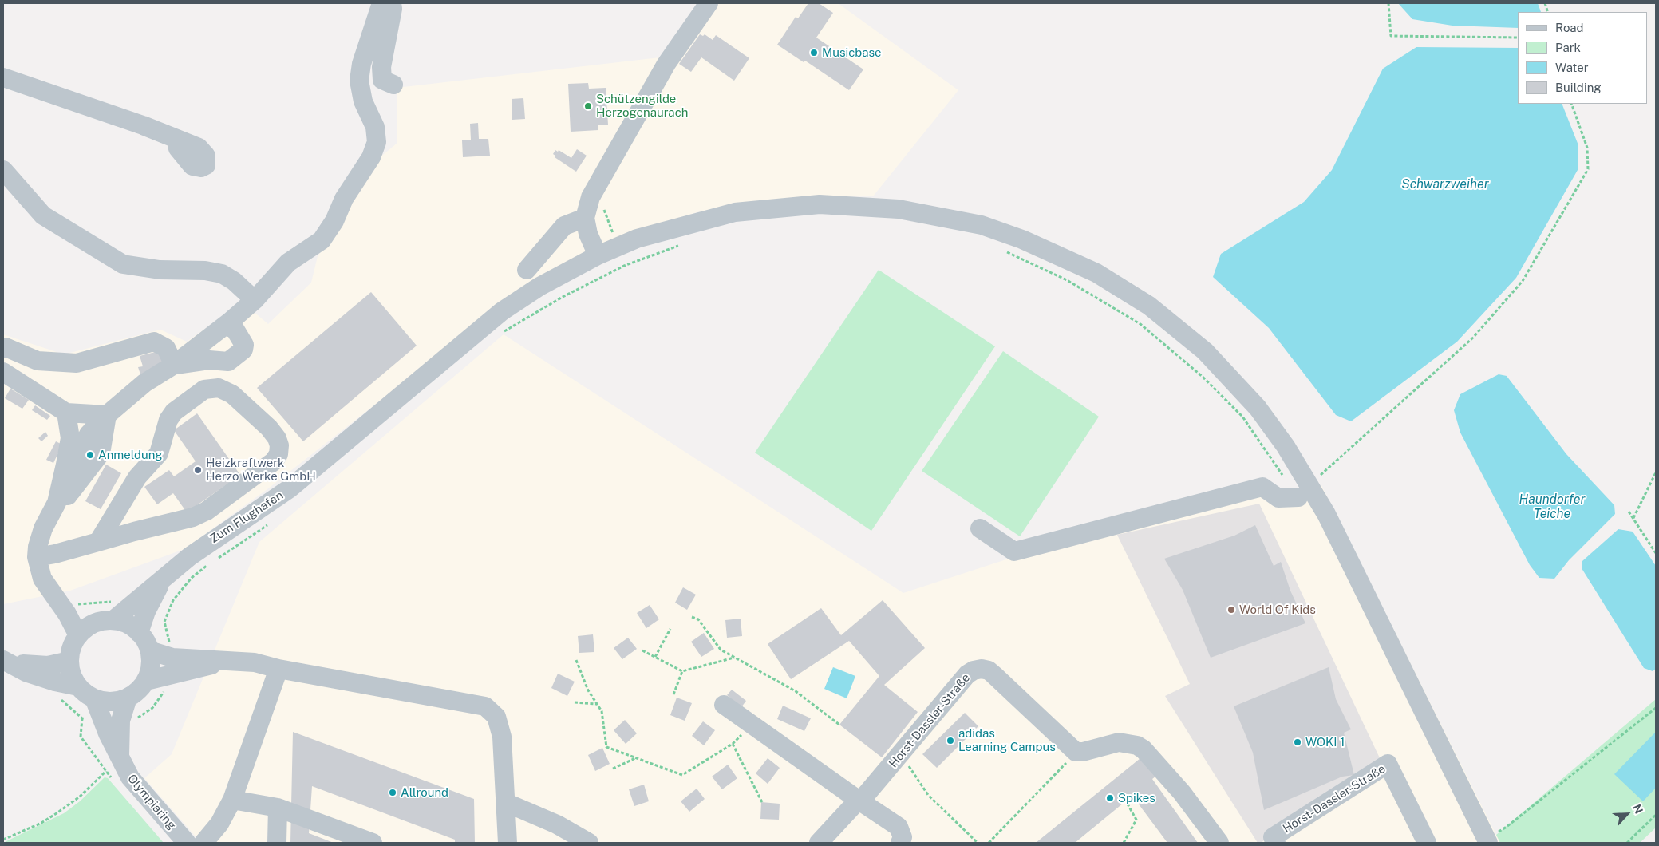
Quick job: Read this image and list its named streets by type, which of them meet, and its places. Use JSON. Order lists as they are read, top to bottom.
{
  "streets": {
    "street": ["Zum Flughafen", "Horst-Dassler-Straße", "Olympiaring"]
  },
  "crossings": [
    ["Zum Flughafen", "Olympiaring"]
  ],
  "water": ["Schwarzweiher", "Haundorfer Teiche"],
  "places": [
    "Musicbase",
    "Schützengilde Herzogenaurach",
    "Anmeldung",
    "Heizkraftwerk Herzo Werke GmbH",
    "World Of Kids",
    "adidas Learning Campus",
    "WOKI 1",
    "Allround",
    "Spikes"
  ],
  "legend": [
    "Road",
    "Park",
    "Water",
    "Building"
  ],
  "north": "top right"
}
